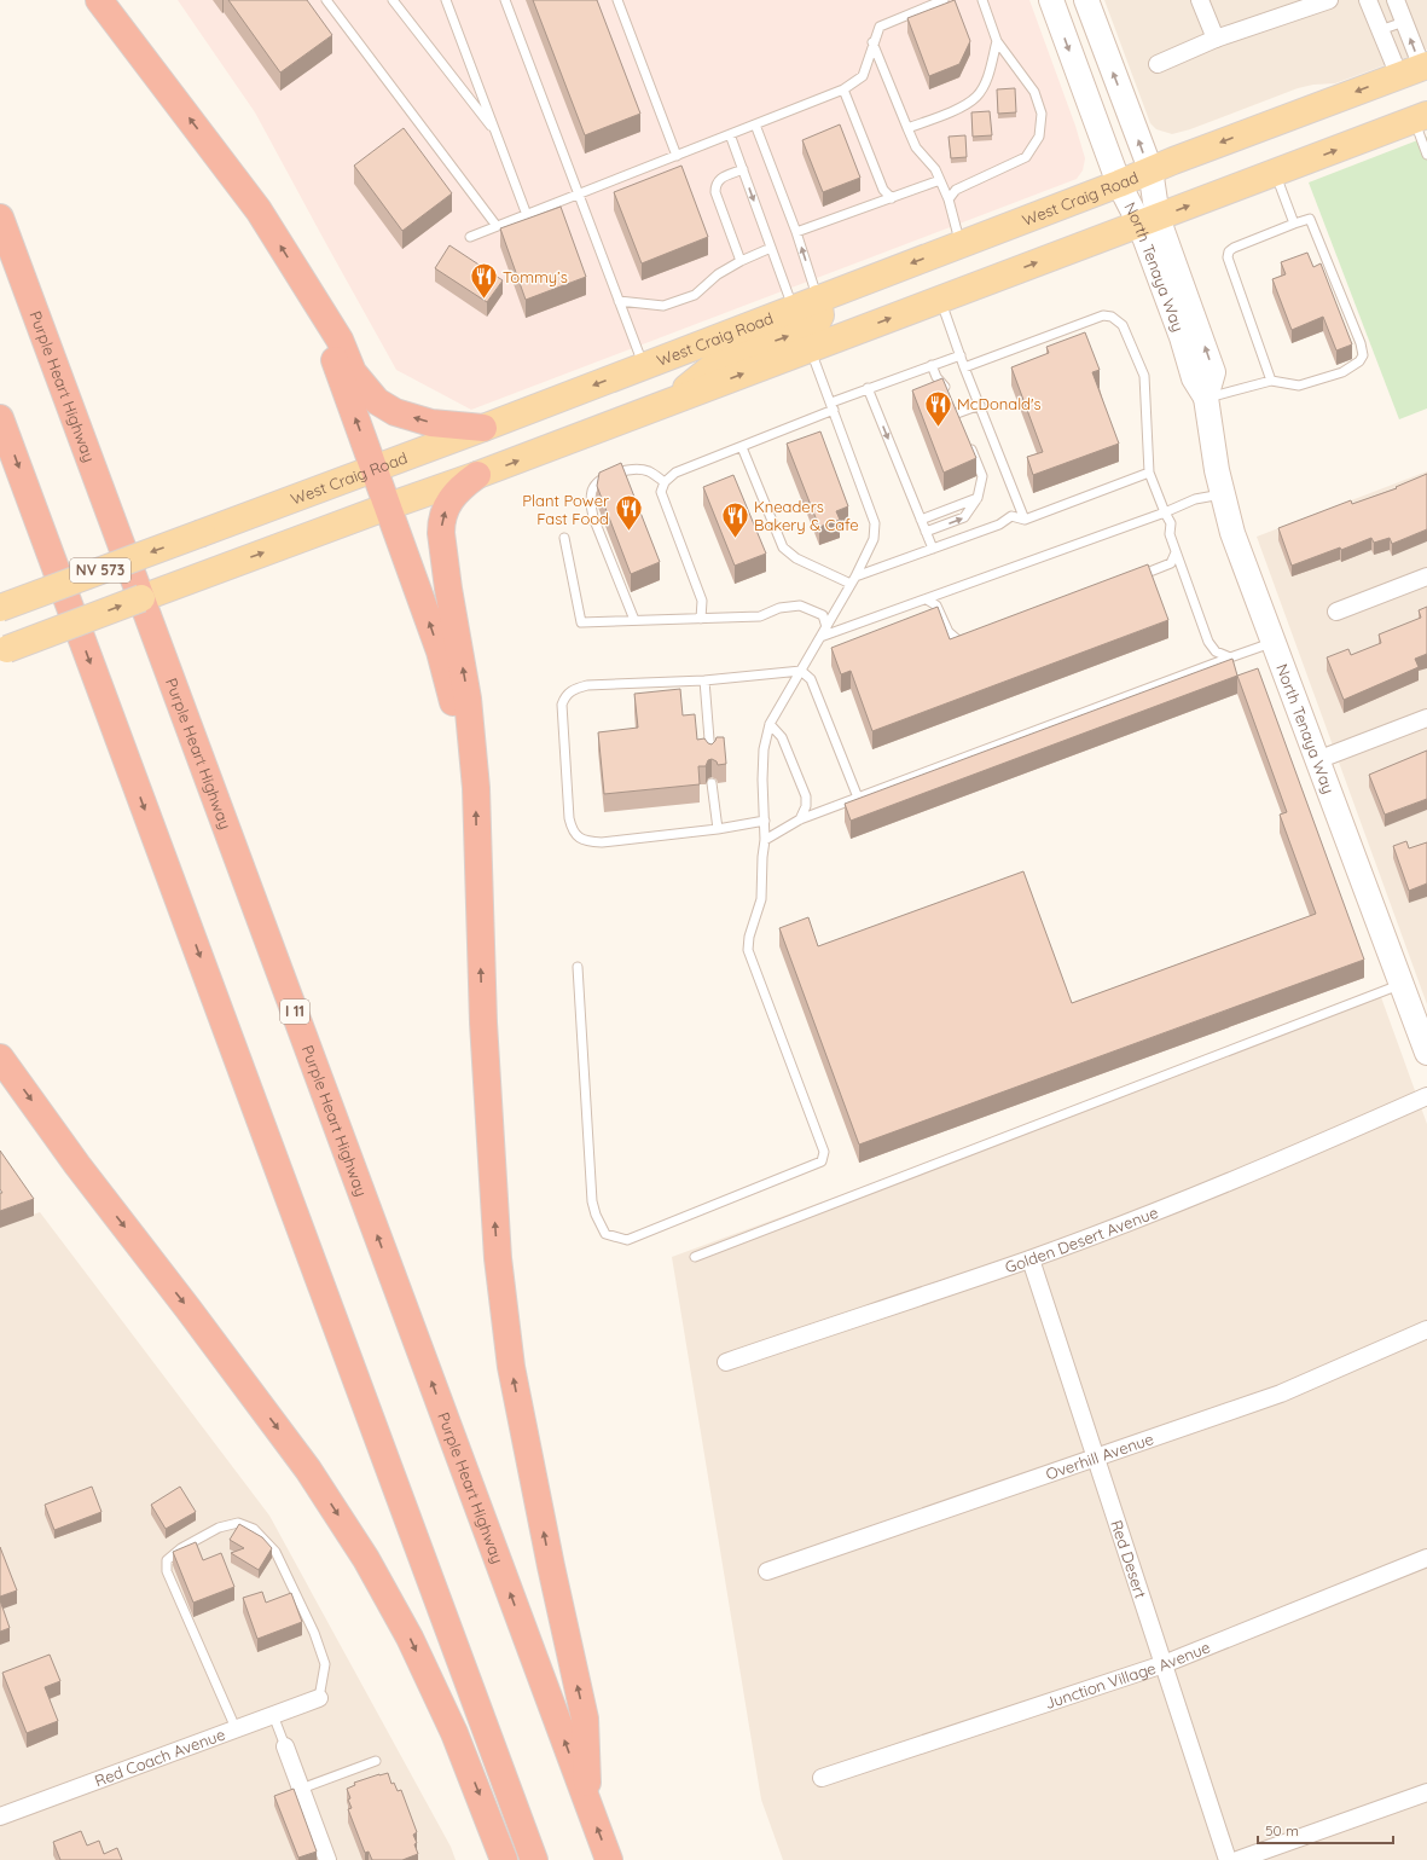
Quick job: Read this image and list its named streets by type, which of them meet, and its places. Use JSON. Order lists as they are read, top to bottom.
{
  "streets": {
    "highway": ["Purple Heart Highway", "I 11"],
    "main road": ["West Craig Road", "North Tenaya Way", "NV 573"],
    "street": [
      "Golden Desert Avenue",
      "Overhill Avenue",
      "Red Desert",
      "Junction Village Avenue",
      "Red Coach Avenue"
    ]
  },
  "crossings": [
    ["West Craig Road", "North Tenaya Way"],
    ["Golden Desert Avenue", "Red Desert"],
    ["Overhill Avenue", "Red Desert"],
    ["Red Desert", "Junction Village Avenue"]
  ],
  "places": {
    "restaurant": [
      "Tommy’s",
      "McDonald's",
      "Plant Power Fast Food",
      "Kneaders Bakery & Cafe"
    ]
  },
  "scale_bar": "50 m"
}
